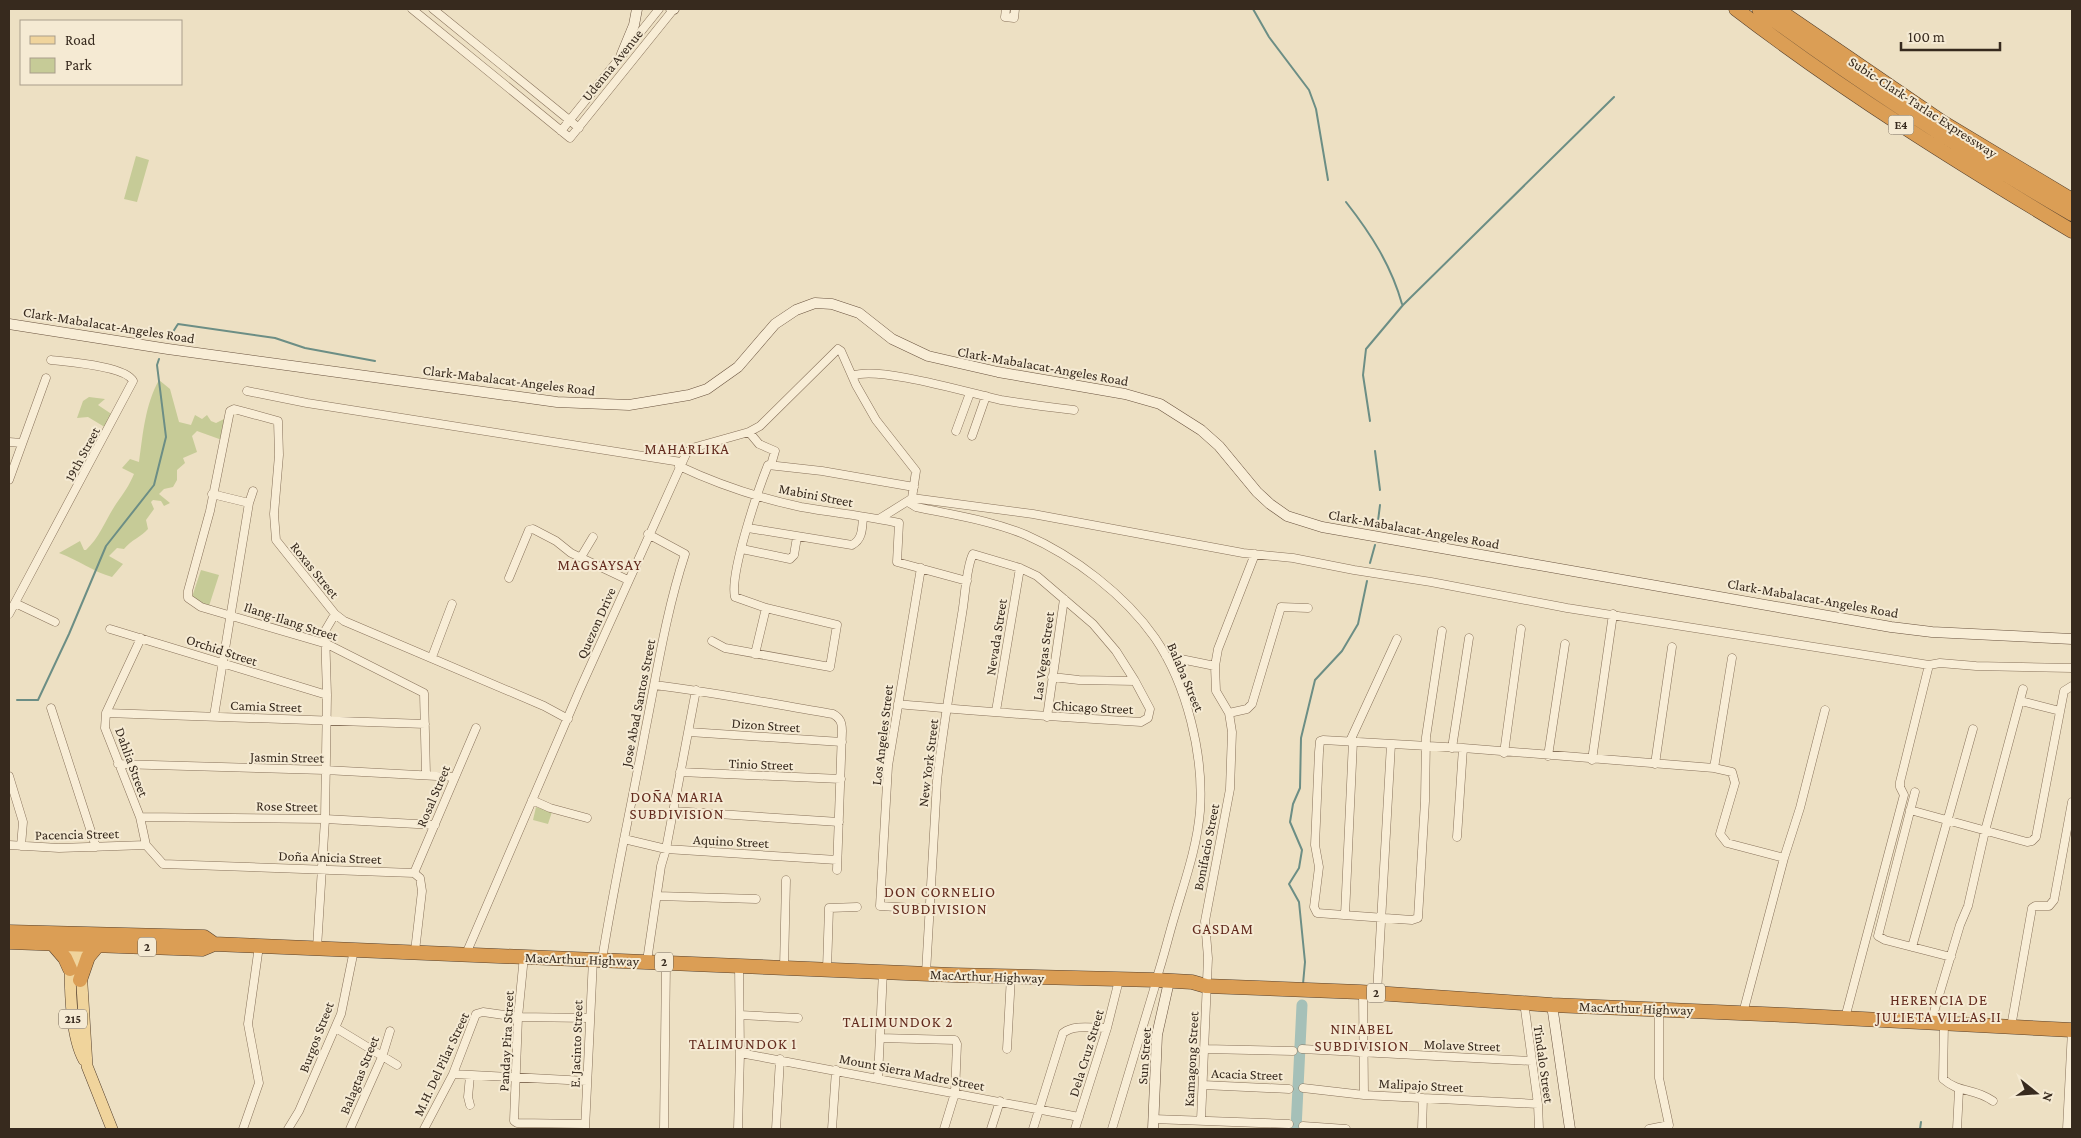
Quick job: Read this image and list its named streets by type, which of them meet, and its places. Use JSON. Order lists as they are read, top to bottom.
{
  "streets": {
    "highway": [
      "Subic-Clark-Tarlac Expressway",
      "E4",
      "2",
      "MacArthur Highway"
    ],
    "main road": ["Clark-Mabalacat-Angeles Road", "215", "Sun Street"],
    "street": [
      "Udenna Avenue",
      "19th Street",
      "Mabini Street",
      "Roxas Street",
      "Ilang-Ilang Street",
      "Quezon Drive",
      "Nevada Street",
      "Orchid Street",
      "Las Vegas Street",
      "Balaba Street",
      "Jose Abad Santos Street",
      "Camia Street",
      "Chicago Street",
      "Dizon Street",
      "Los Angeles Street",
      "Jasmin Street",
      "Dahlia Street",
      "New York Street",
      "Tinio Street",
      "Rosal Street",
      "Rose Street",
      "Pacencia Street",
      "Aquino Street",
      "Bonifacio Street",
      "Doña Anicia Street",
      "Burgos Street",
      "Panday Pira Street",
      "E. Jacinto Street",
      "Molave Street",
      "Dela Cruz Street",
      "Kamagong Street",
      "M.H. Del Pilar Street",
      "Tindalo Street",
      "Mount Sierra Madre Street",
      "Acacia Street",
      "Balagtas Street",
      "Malipajo Street"
    ]
  },
  "crossings": [
    ["Mabini Street", "Quezon Drive"],
    ["Mabini Street", "Los Angeles Street"],
    ["Roxas Street", "Ilang-Ilang Street"],
    ["Roxas Street", "Quezon Drive"],
    ["Ilang-Ilang Street", "Camia Street"],
    ["Quezon Drive", "Jose Abad Santos Street"],
    ["Quezon Drive", "MacArthur Highway"],
    ["Nevada Street", "Chicago Street"],
    ["Orchid Street", "Dahlia Street"],
    ["Las Vegas Street", "Chicago Street"],
    ["Balaba Street", "MacArthur Highway"],
    ["Balaba Street", "Sun Street"],
    ["Jose Abad Santos Street", "Aquino Street"],
    ["Jose Abad Santos Street", "MacArthur Highway"],
    ["Jose Abad Santos Street", "E. Jacinto Street"],
    ["Camia Street", "Dahlia Street"],
    ["Chicago Street", "Los Angeles Street"],
    ["Chicago Street", "New York Street"],
    ["Los Angeles Street", "New York Street"],
    ["Jasmin Street", "Dahlia Street"],
    ["Jasmin Street", "Rosal Street"],
    ["Dahlia Street", "Rose Street"],
    ["Dahlia Street", "Pacencia Street"],
    ["Dahlia Street", "Doña Anicia Street"],
    ["New York Street", "MacArthur Highway"],
    ["Rosal Street", "Rose Street"],
    ["Rosal Street", "Doña Anicia Street"],
    ["Bonifacio Street", "MacArthur Highway"],
    ["Bonifacio Street", "Kamagong Street"],
    ["MacArthur Highway", "215"],
    ["MacArthur Highway", "Burgos Street"],
    ["MacArthur Highway", "Panday Pira Street"],
    ["MacArthur Highway", "E. Jacinto Street"],
    ["MacArthur Highway", "Dela Cruz Street"],
    ["MacArthur Highway", "Sun Street"],
    ["MacArthur Highway", "Kamagong Street"],
    ["MacArthur Highway", "Tindalo Street"],
    ["Panday Pira Street", "E. Jacinto Street"],
    ["Panday Pira Street", "M.H. Del Pilar Street"],
    ["Molave Street", "Tindalo Street"],
    ["Dela Cruz Street", "Mount Sierra Madre Street"],
    ["Kamagong Street", "Acacia Street"],
    ["Tindalo Street", "Malipajo Street"]
  ],
  "districts": [
    "MAHARLIKA",
    "MAGSAYSAY",
    "DOÑA MARIA SUBDIVISION",
    "DON CORNELIO SUBDIVISION",
    "GASDAM",
    "HERENCIA DE JULIETA VILLAS II",
    "TALIMUNDOK 2",
    "NINABEL SUBDIVISION",
    "TALIMUNDOK 1"
  ],
  "legend": ["Road", "Park"],
  "scale_bar": "100 m",
  "north": "right"
}
